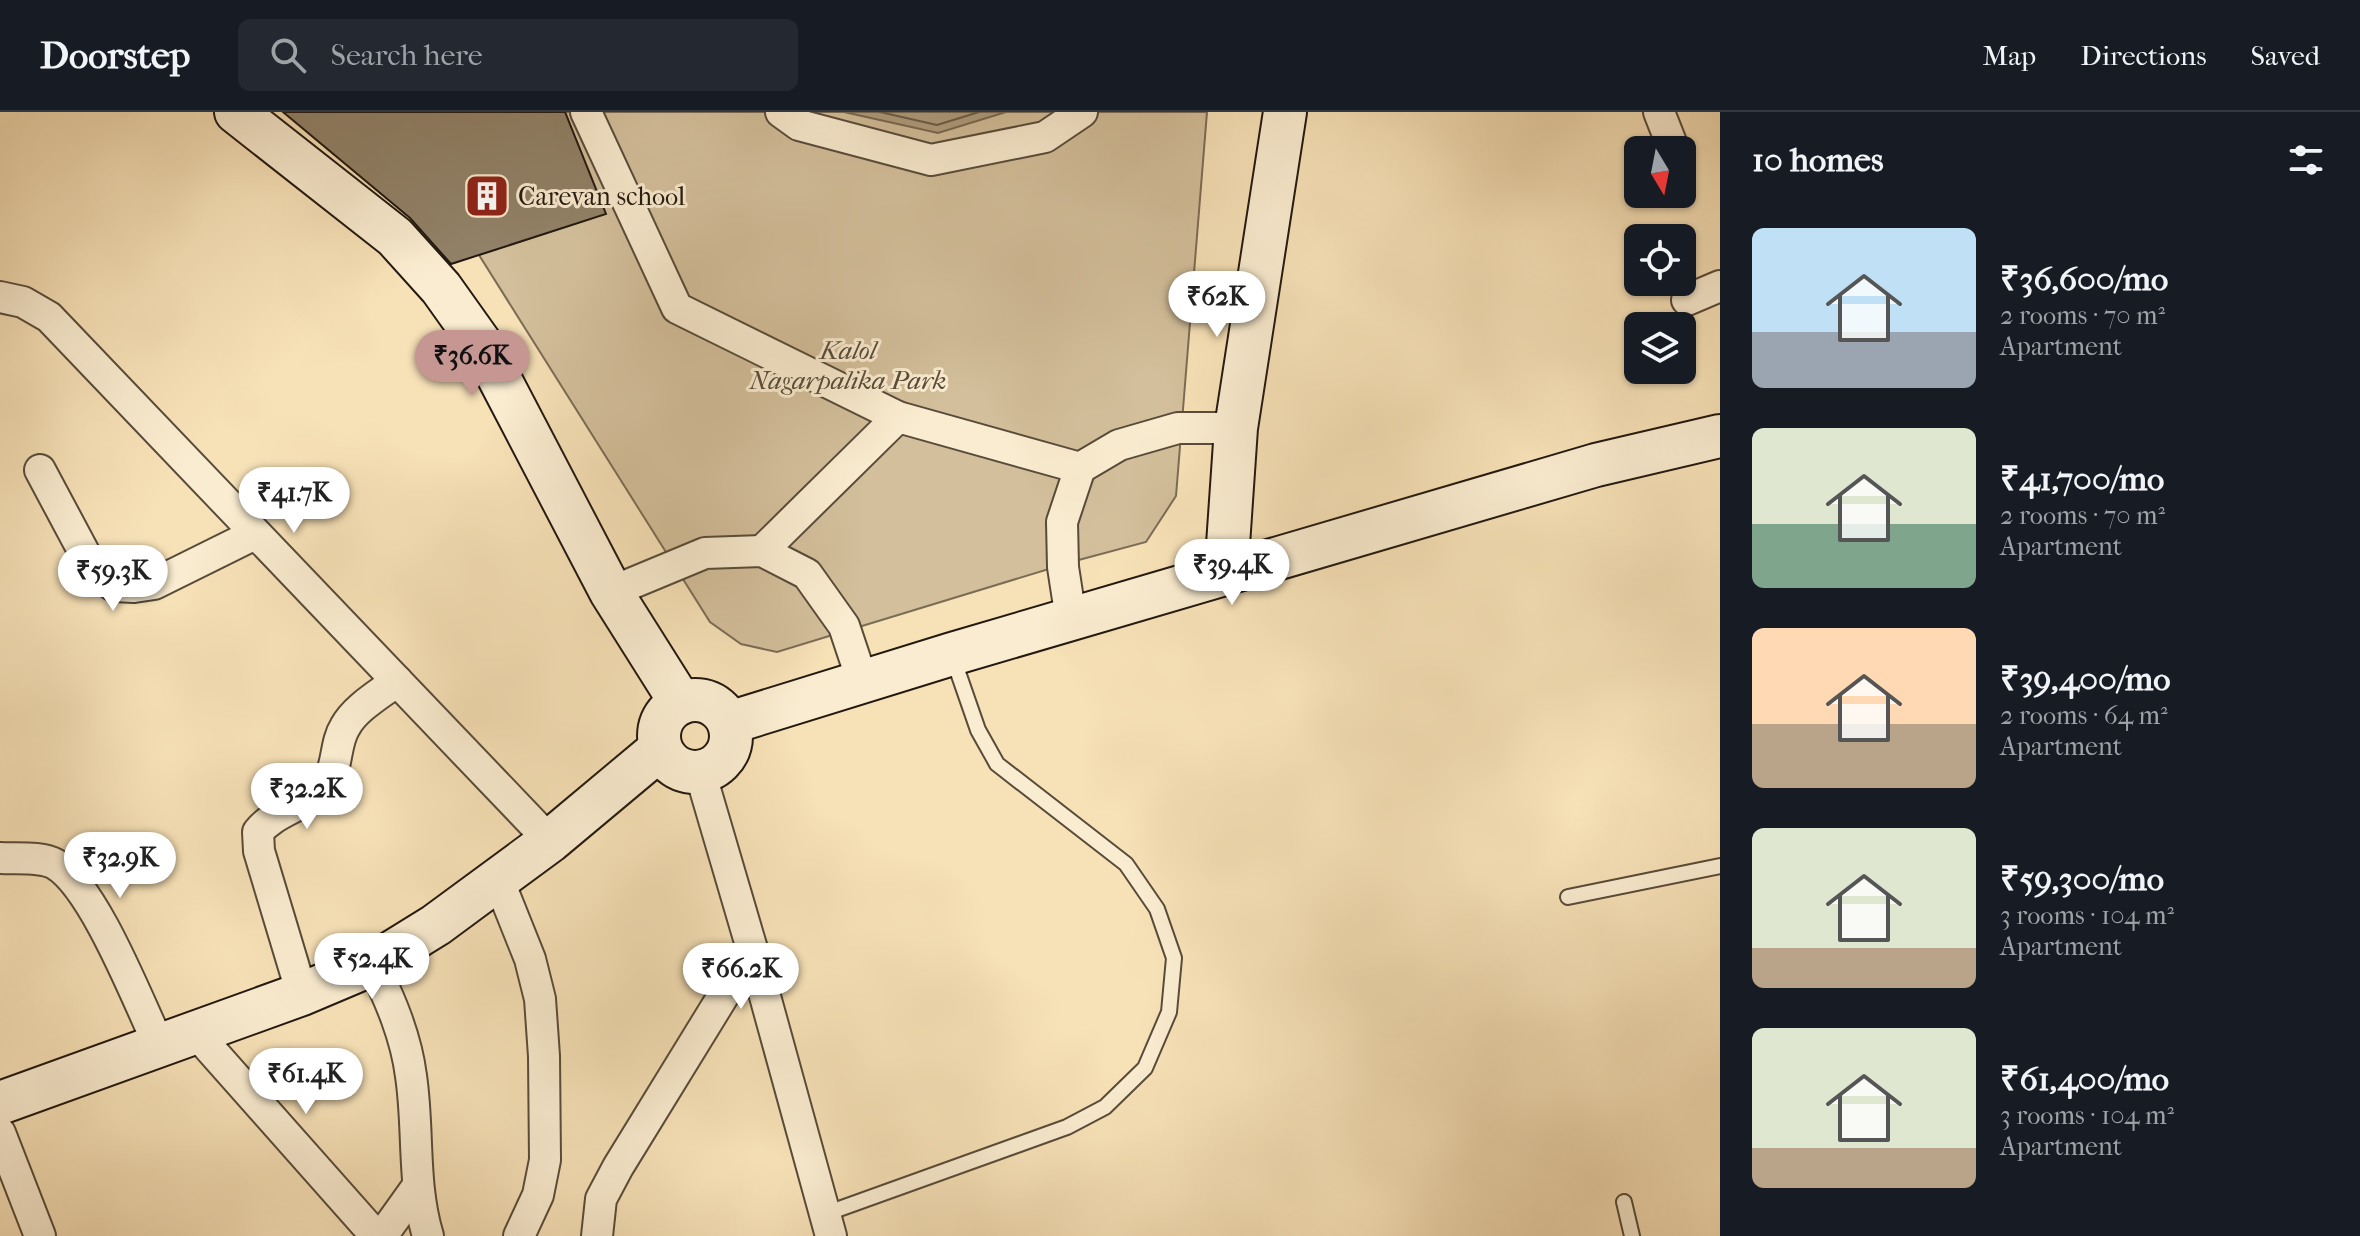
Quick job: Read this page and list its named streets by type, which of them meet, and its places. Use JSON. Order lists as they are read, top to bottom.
{
  "parks": ["Kalol Nagarpalika Park"],
  "places": {
    "building": ["Carevan school"]
  },
  "north": "bottom",
  "page": {
    "header": "Doorstep",
    "search": "Search here",
    "nav": ["Map", "Directions", "Saved"],
    "heading": "10 homes",
    "list": [
      {
        "name": "₹36,600/mo",
        "note": "2 rooms · 70 m² · Apartment"
      },
      {
        "name": "₹41,700/mo",
        "note": "2 rooms · 70 m² · Apartment"
      },
      {
        "name": "₹39,400/mo",
        "note": "2 rooms · 64 m² · Apartment"
      },
      {
        "name": "₹59,300/mo",
        "note": "3 rooms · 104 m² · Apartment"
      },
      {
        "name": "₹61,400/mo",
        "note": "3 rooms · 104 m² · Apartment"
      }
    ],
    "price": [
      "₹62K",
      "₹36.6K",
      "₹41.7K",
      "₹39.4K",
      "₹59.3K",
      "₹32.2K",
      "₹32.9K",
      "₹52.4K",
      "₹66.2K",
      "₹61.4K"
    ]
  }
}
